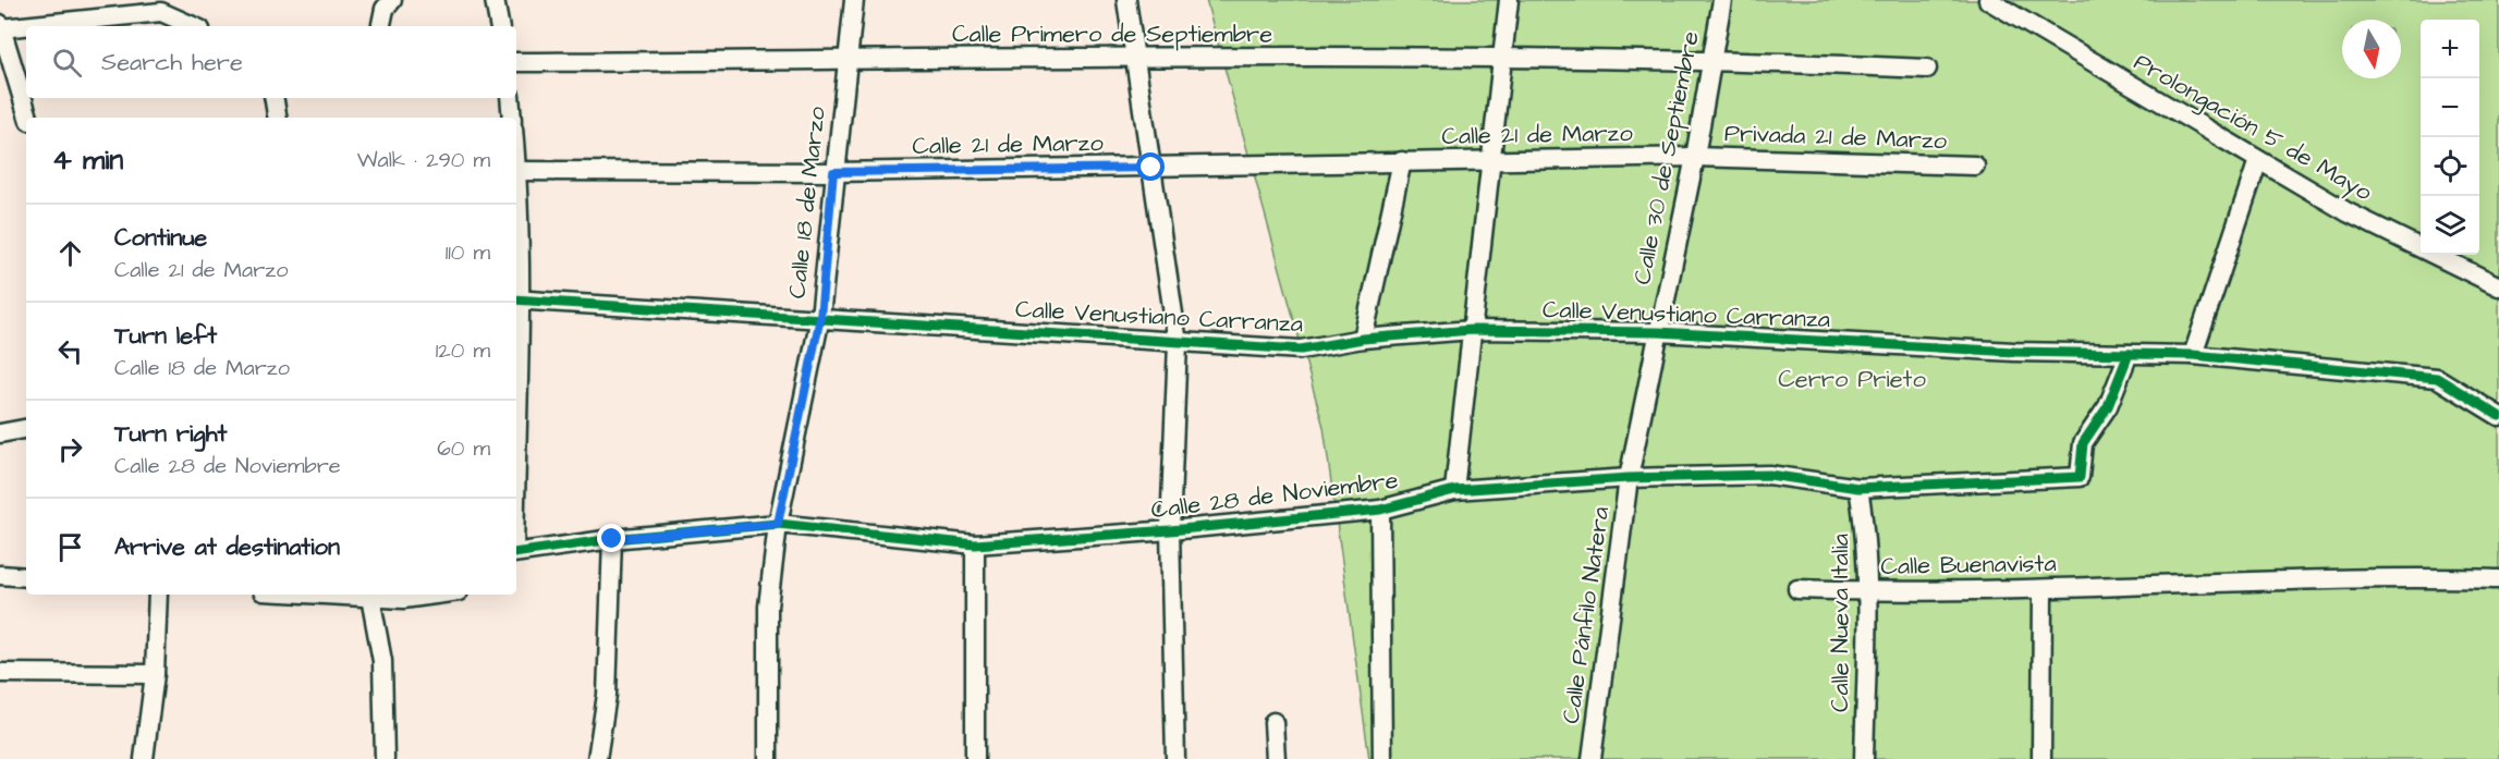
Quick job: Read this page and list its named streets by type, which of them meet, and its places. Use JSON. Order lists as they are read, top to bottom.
{
  "streets": {
    "street": [
      "Calle Primero de Septiembre",
      "Prolongación 5 de Mayo",
      "Calle 21 de Marzo",
      "Privada 21 de Marzo",
      "Calle 30 de Septiembre",
      "Calle 18 de Marzo",
      "Calle Venustiano Carranza",
      "Calle 28 de Noviembre",
      "Calle Buenavista",
      "Calle Pánfilo Natera",
      "Calle Nueva Italia"
    ]
  },
  "crossings": [
    ["Calle Primero de Septiembre", "Calle 30 de Septiembre"],
    ["Calle Primero de Septiembre", "Calle 18 de Marzo"],
    ["Calle 21 de Marzo", "Privada 21 de Marzo"],
    ["Calle 21 de Marzo", "Calle 30 de Septiembre"],
    ["Calle 21 de Marzo", "Calle 18 de Marzo"],
    ["Privada 21 de Marzo", "Calle 30 de Septiembre"],
    ["Calle 30 de Septiembre", "Calle Venustiano Carranza"],
    ["Calle 30 de Septiembre", "Calle 28 de Noviembre"],
    ["Calle 30 de Septiembre", "Calle Pánfilo Natera"],
    ["Calle 18 de Marzo", "Calle Venustiano Carranza"],
    ["Calle 18 de Marzo", "Calle 28 de Noviembre"],
    ["Calle Venustiano Carranza", "Calle 28 de Noviembre"],
    ["Calle 28 de Noviembre", "Calle Pánfilo Natera"],
    ["Calle 28 de Noviembre", "Calle Nueva Italia"],
    ["Calle Buenavista", "Calle Nueva Italia"]
  ],
  "parks": ["Cerro Prieto"],
  "north": "bottom",
  "page": {
    "map_buttons": ["+", "−"],
    "search": "Search here",
    "heading": ["4 min", "Walk · 290 m"],
    "list": [
      ["Continue", "Calle 21 de Marzo", "110 m"],
      ["Turn left", "Calle 18 de Marzo", "120 m"],
      ["Turn right", "Calle 28 de Noviembre", "60 m"],
      "Arrive at destination"
    ]
  }
}
